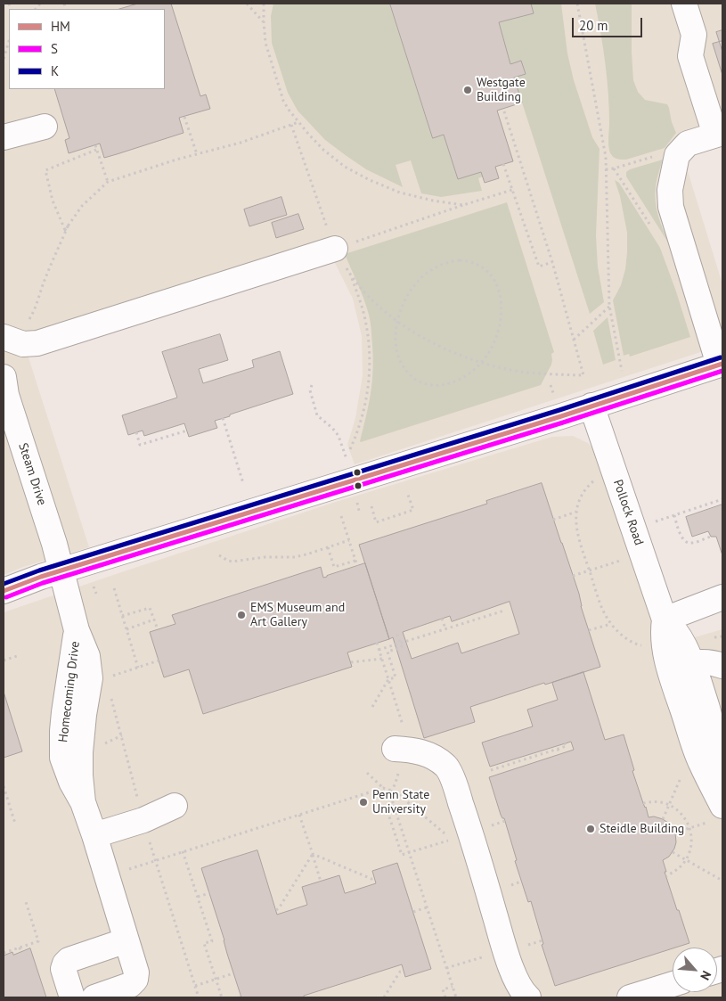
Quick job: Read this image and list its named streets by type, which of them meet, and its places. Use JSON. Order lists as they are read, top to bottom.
{
  "streets": {
    "street": ["Steam Drive", "Pollock Road", "Homecoming Drive"]
  },
  "crossings": [
    ["Steam Drive", "Homecoming Drive"]
  ],
  "places": [
    "Westgate Building",
    "EMS Museum and Art Gallery",
    "Penn State University",
    "Steidle Building"
  ],
  "lines": ["transit line K", "transit line HM", "transit line S"],
  "legend": ["HM", "S", "K"],
  "scale_bar": "20 m",
  "north": "bottom right"
}
